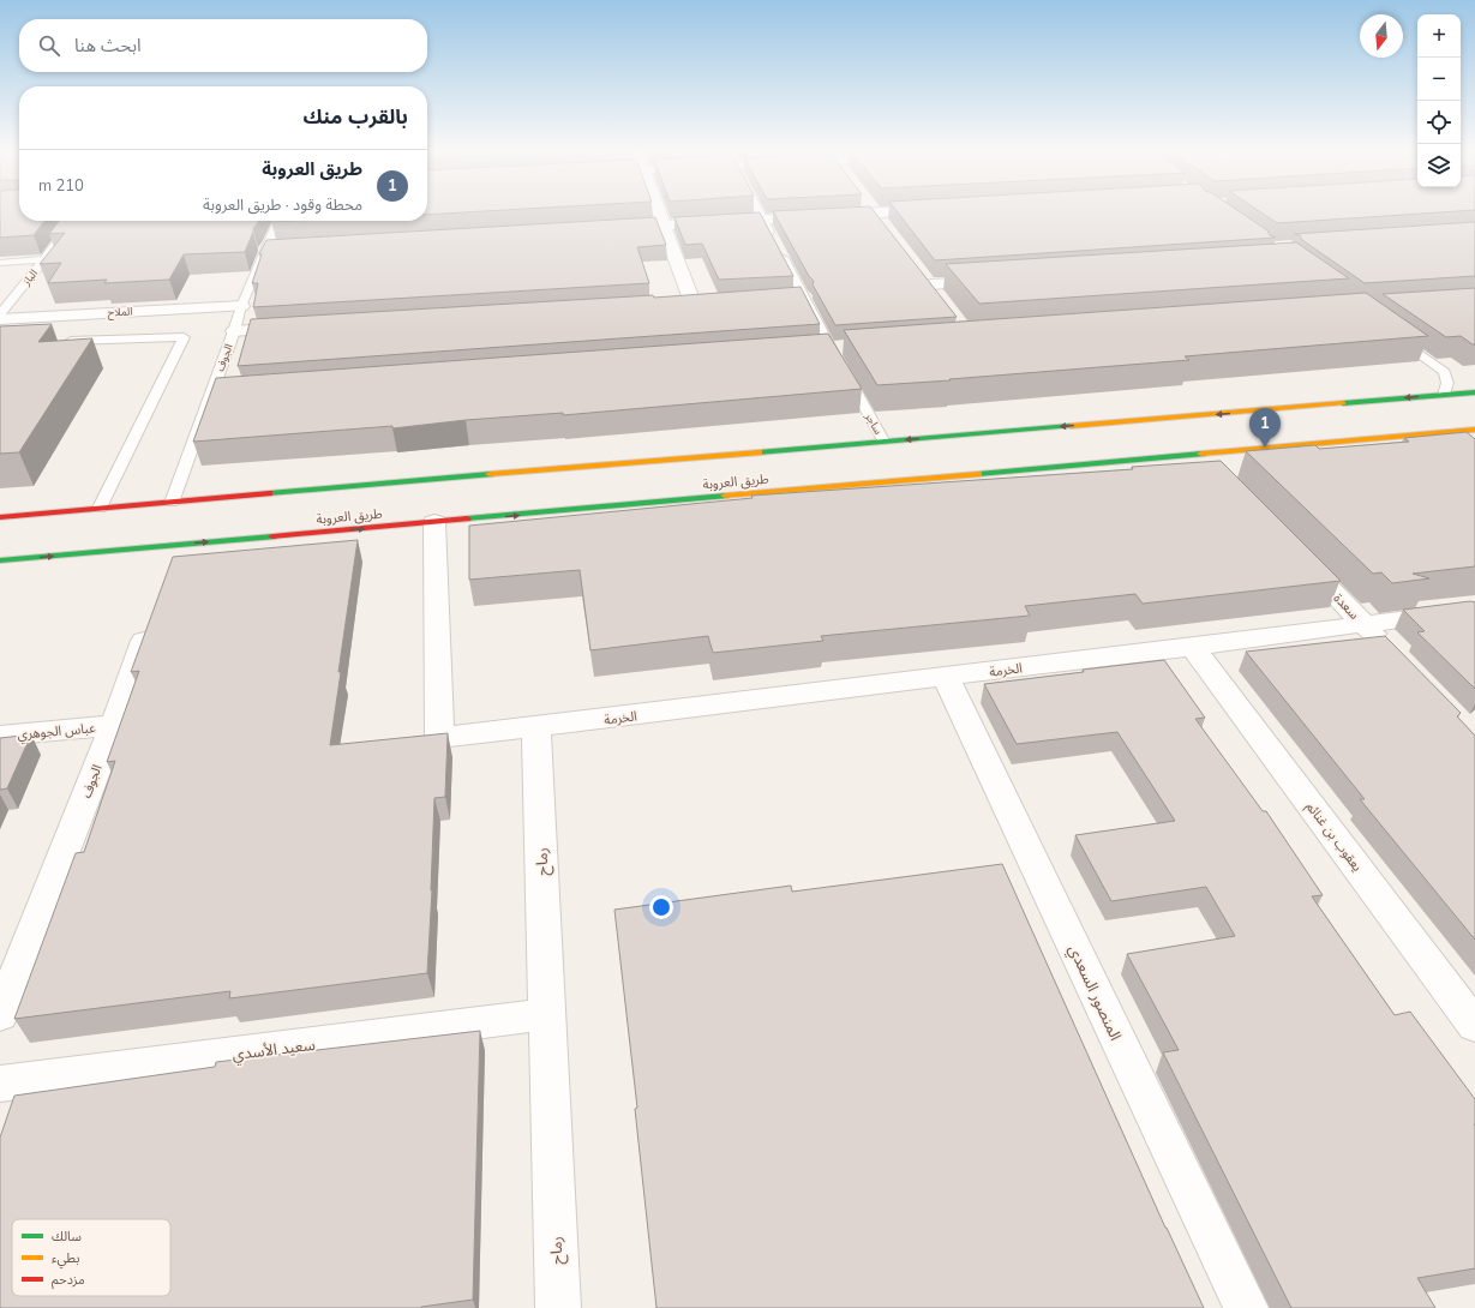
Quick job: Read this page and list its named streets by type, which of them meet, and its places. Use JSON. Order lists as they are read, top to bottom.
{
  "streets": {
    "main road": ["طريق العروبة"],
    "street": [
      "الملاح",
      "الجوف",
      "سعدة",
      "الخرمة",
      "عباس الجوهري",
      "يعقوب بن غنائم",
      "رماح",
      "المنصور السعدي",
      "سعيد الأسدي"
    ],
    "lane": ["الباز", "ساجر"]
  },
  "crossings": [
    ["الملاح", "الجوف"],
    ["الجوف", "طريق العروبة"],
    ["الجوف", "عباس الجوهري"],
    ["ساجر", "طريق العروبة"],
    ["سعدة", "الخرمة"],
    ["الخرمة", "يعقوب بن غنائم"],
    ["الخرمة", "رماح"],
    ["الخرمة", "المنصور السعدي"],
    ["رماح", "سعيد الأسدي"]
  ],
  "legend": ["سالك", "بطيء", "مزدحم"],
  "north": "bottom",
  "page": {
    "map_buttons": ["+", "−"],
    "search": "ابحث هنا",
    "heading": "بالقرب منك",
    "list": [
      {
        "mark": "1",
        "name": "طريق العروبة",
        "note": "محطة وقود · طريق العروبة",
        "value": "210 m"
      }
    ],
    "pins": "1"
  }
}
